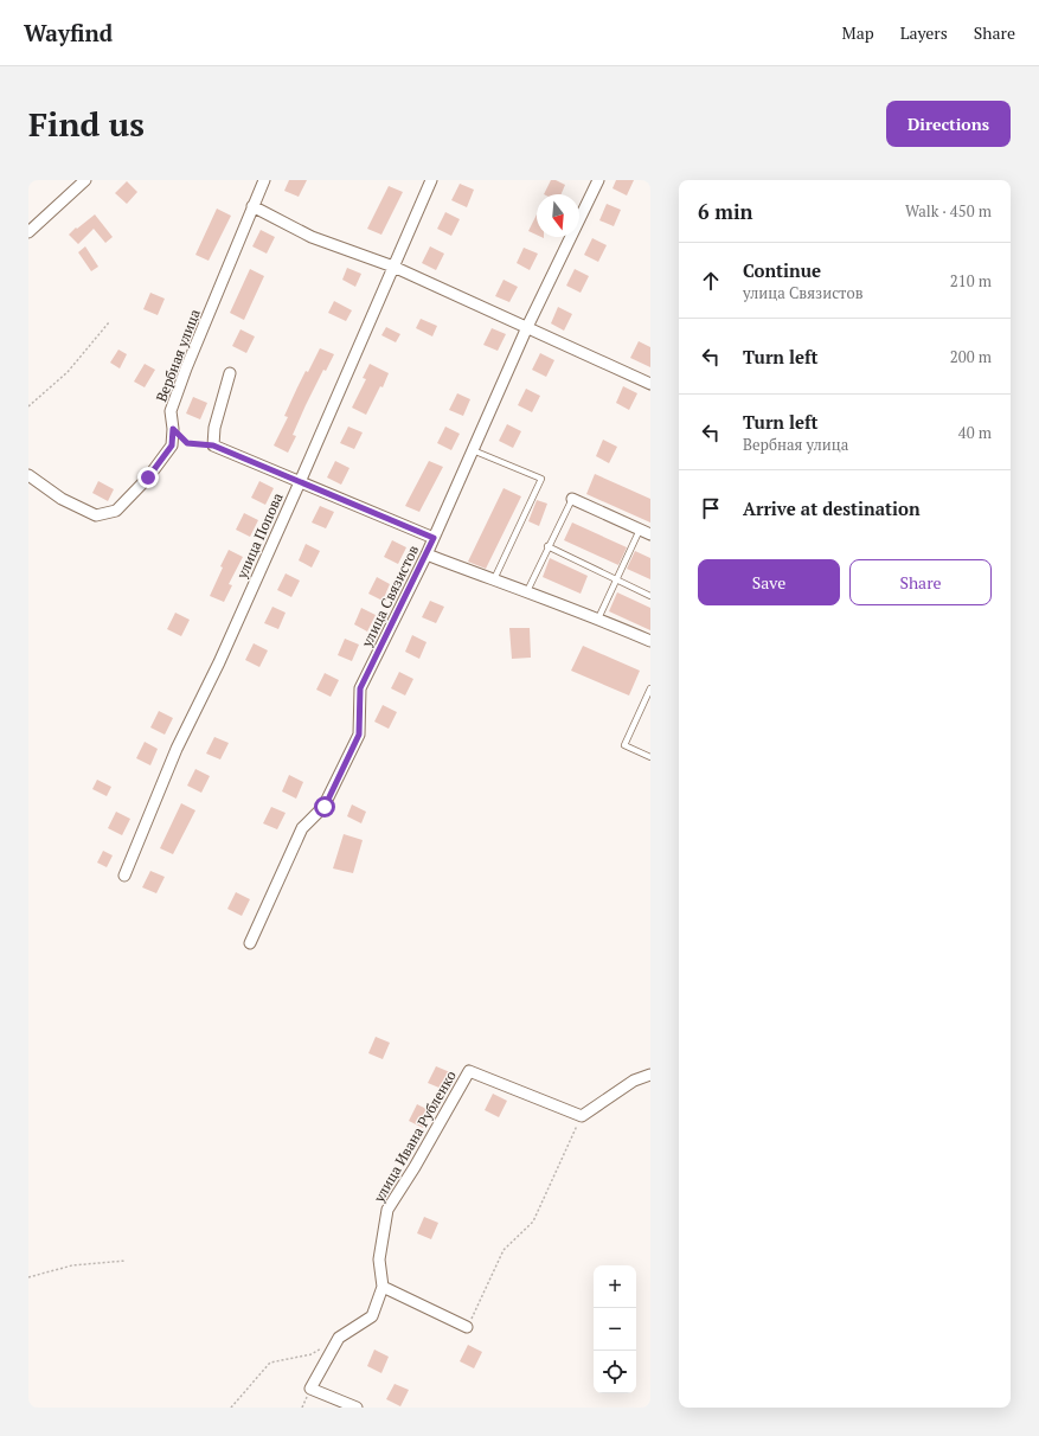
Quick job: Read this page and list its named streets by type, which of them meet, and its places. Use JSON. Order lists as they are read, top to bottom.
{
  "streets": {
    "street": [
      "Вербная улица",
      "улица Попова",
      "улица Связистов",
      "улица Ивана Рубленко"
    ]
  },
  "north": "bottom",
  "page": {
    "header": "Wayfind",
    "nav": ["Map", "Layers", "Share"],
    "buttons": [
      "Directions",
      ["Save", "Share"]
    ],
    "title": "Find us",
    "heading": ["6 min", "Walk · 450 m"],
    "list": [
      ["Continue", "улица Связистов", "210 m"],
      ["Turn left", "200 m"],
      ["Turn left", "Вербная улица", "40 m"],
      "Arrive at destination"
    ],
    "map_buttons": ["+", "−"]
  }
}
